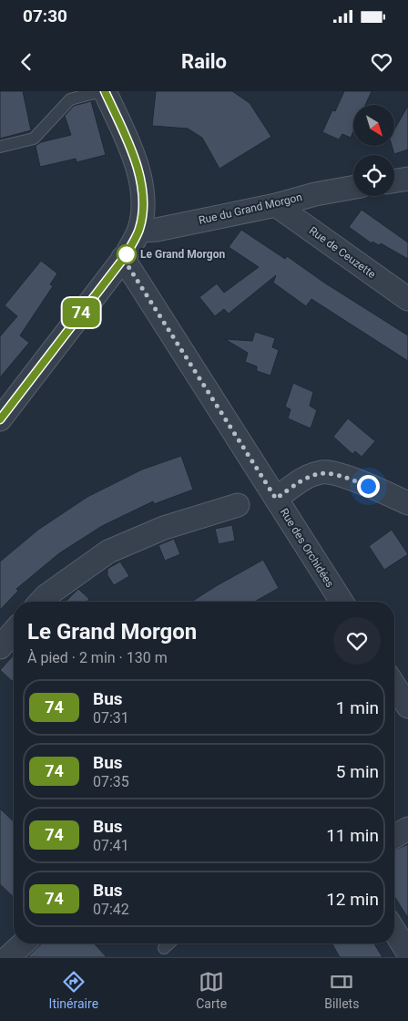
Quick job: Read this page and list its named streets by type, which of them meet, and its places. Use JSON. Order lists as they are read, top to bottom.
{
  "streets": {
    "street": ["Rue du Grand Morgon", "Rue de Ceuzette", "Rue des Orchidées"]
  },
  "crossings": [
    ["Rue du Grand Morgon", "Rue de Ceuzette"]
  ],
  "places": ["Le Grand Morgon"],
  "lines": ["bus line 74"],
  "north": "bottom right",
  "page": {
    "status": "07:30",
    "header": "Railo",
    "on_map": "74",
    "heading": ["Le Grand Morgon", "À pied · 2 min · 130 m"],
    "list": [
      {
        "mark": "74",
        "name": "Bus",
        "note": "07:31",
        "value": "1 min"
      },
      {
        "mark": "74",
        "name": "Bus",
        "note": "07:35",
        "value": "5 min"
      },
      {
        "mark": "74",
        "name": "Bus",
        "note": "07:41",
        "value": "11 min"
      },
      {
        "mark": "74",
        "name": "Bus",
        "note": "07:42",
        "value": "12 min"
      }
    ],
    "tabs": ["Itinéraire", "Carte", "Billets"]
  }
}
